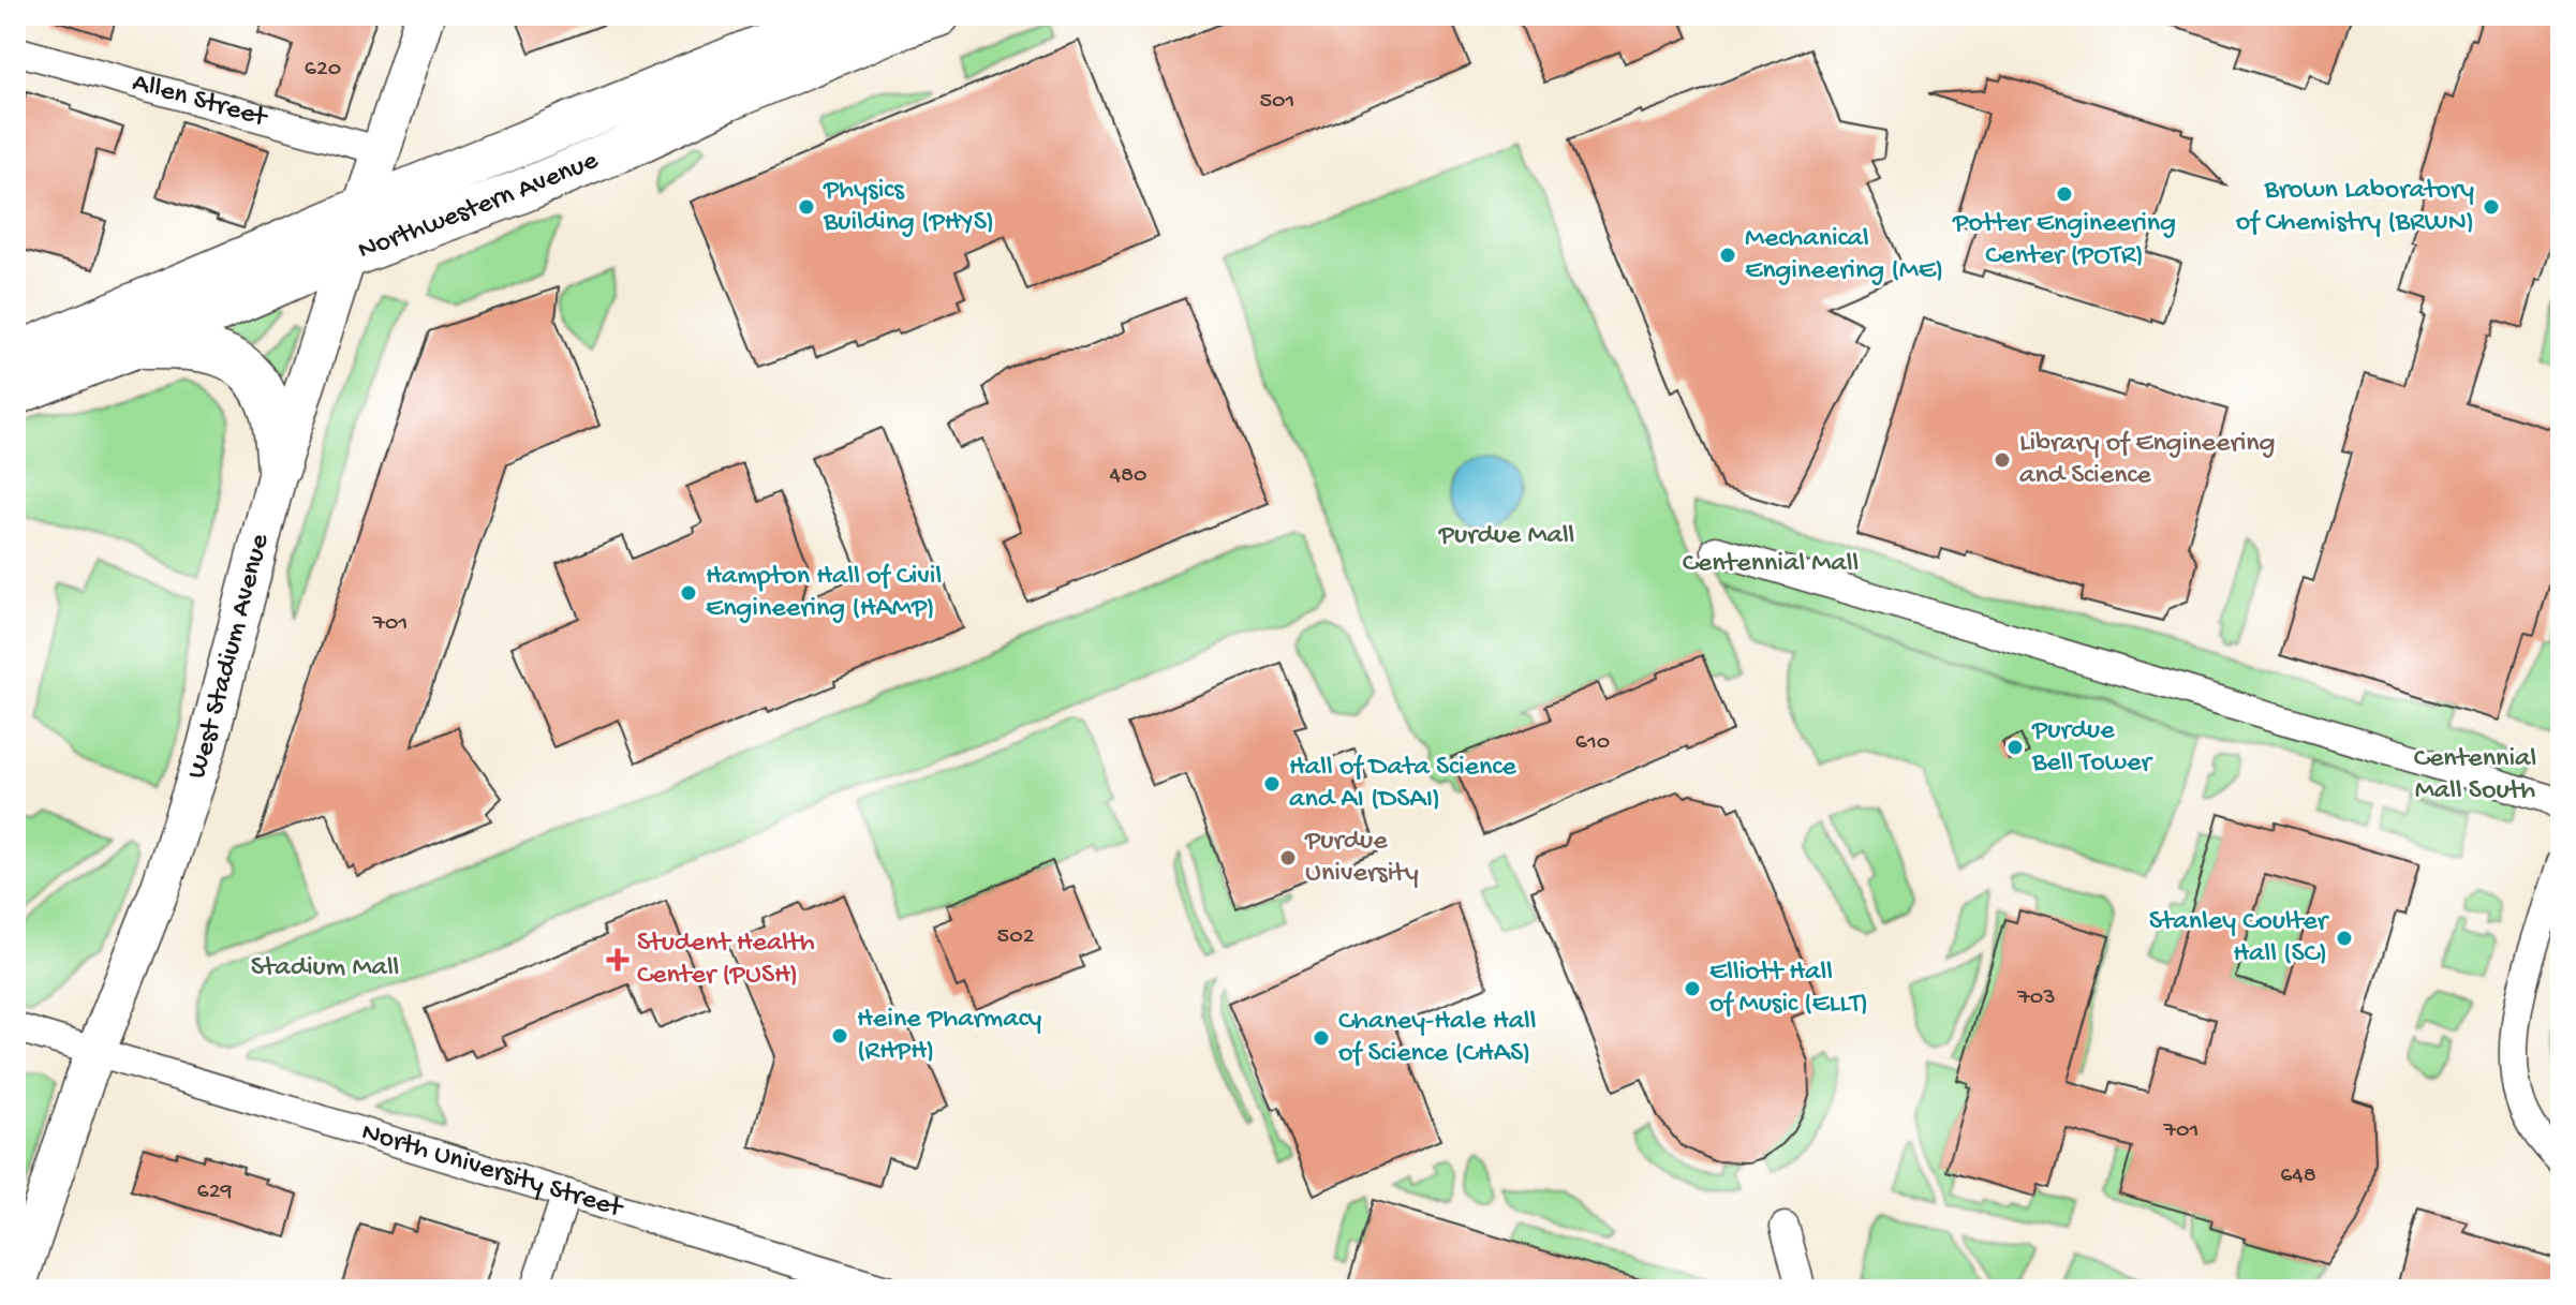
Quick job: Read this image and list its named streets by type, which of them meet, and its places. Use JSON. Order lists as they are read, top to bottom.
{
  "streets": {
    "main road": ["Northwestern Avenue"],
    "street": ["Allen Street", "West Stadium Avenue", "North University Street"]
  },
  "crossings": [
    ["Allen Street", "West Stadium Avenue"],
    ["Northwestern Avenue", "West Stadium Avenue"],
    ["West Stadium Avenue", "North University Street"]
  ],
  "parks": [
    "Purdue Mall",
    "Centennial Mall",
    "Centennial Mall South",
    "Stadium Mall"
  ],
  "places": {
    "other": [
      "Potter Engineering Center (POTR)",
      "Physics Building (PHYS)",
      "Brown Laboratory of Chemistry (BRWN)",
      "Mechanical Engineering (ME)",
      "Library of Engineering and Science",
      "Hampton Hall of Civil Engineering (HAMP)",
      "Purdue Bell Tower",
      "Hall of Data Science and AI (DSAI)",
      "Purdue University",
      "Stanley Coulter Hall (SC)",
      "Elliott Hall of Music (ELLT)",
      "Heine Pharmacy (RHPH)",
      "Chaney-Hale Hall of Science (CHAS)"
    ],
    "health": ["Student Health Center (PUSH)"]
  },
  "house_numbers": [
    "620",
    "501",
    "480",
    "701",
    "610",
    "502",
    "703",
    "701",
    "648",
    "629"
  ]
}
